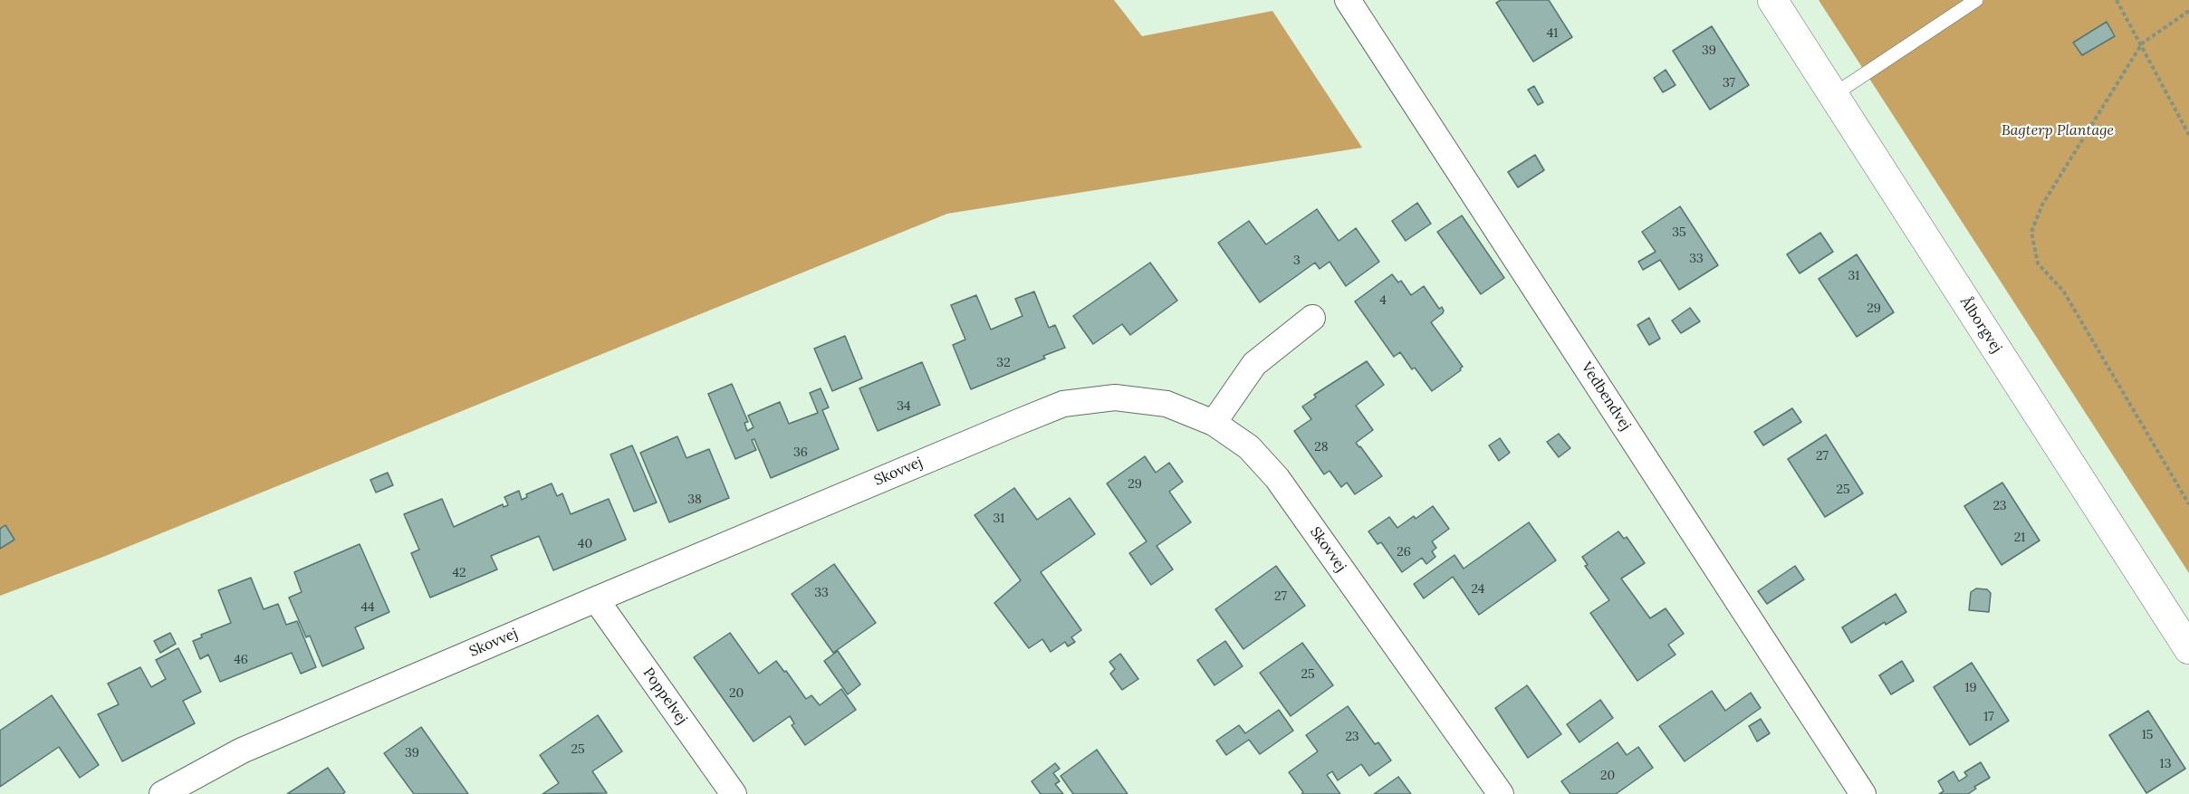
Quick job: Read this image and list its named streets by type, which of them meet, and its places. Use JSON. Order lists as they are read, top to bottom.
{
  "streets": {
    "main road": ["Ålborgvej"],
    "street": ["Vedbendvej", "Skovvej", "Poppelvej"]
  },
  "crossings": [
    ["Skovvej", "Poppelvej"]
  ],
  "parks": ["Bagterp Plantage"],
  "house_numbers": [
    "41",
    "39",
    "37",
    "35",
    "33",
    "3",
    "31",
    "4",
    "29",
    "32",
    "34",
    "28",
    "36",
    "27",
    "29",
    "25",
    "38",
    "23",
    "31",
    "21",
    "40",
    "26",
    "42",
    "24",
    "33",
    "27",
    "44",
    "46",
    "25",
    "19",
    "20",
    "17",
    "15",
    "23",
    "25",
    "39",
    "13",
    "20"
  ]
}
